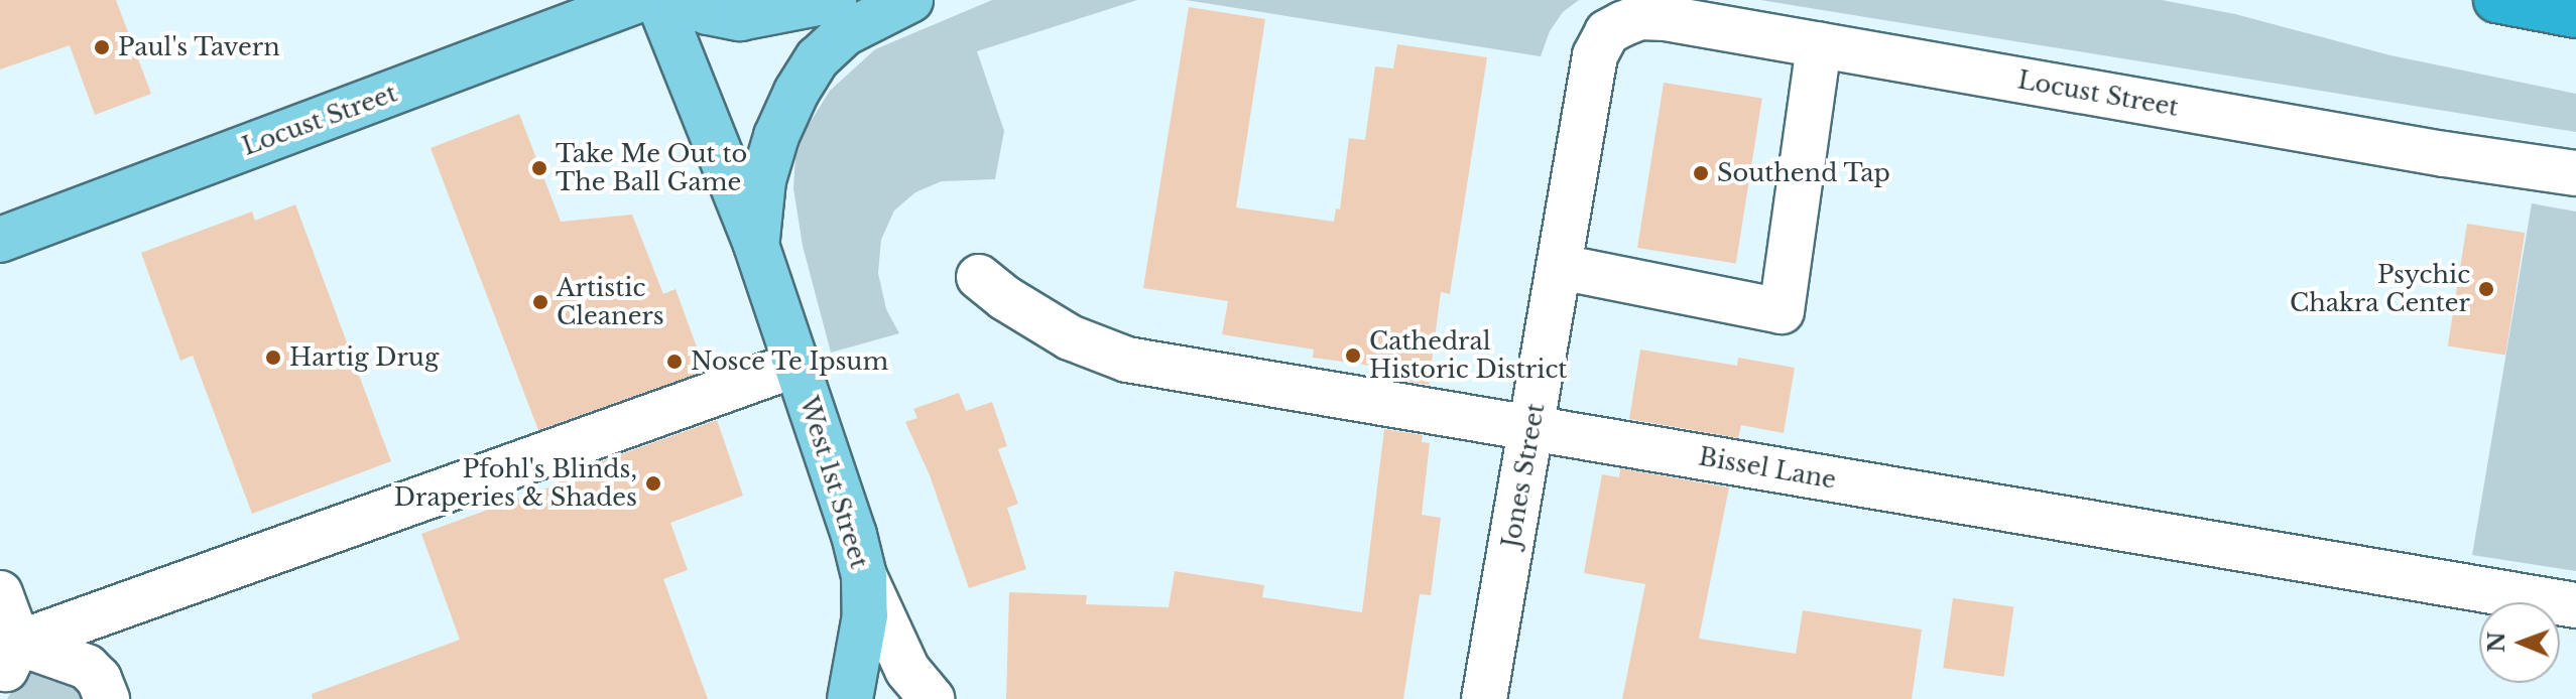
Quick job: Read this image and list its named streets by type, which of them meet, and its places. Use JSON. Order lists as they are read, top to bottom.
{
  "streets": {
    "main road": ["Locust Street", "West 1st Street"],
    "street": ["Bissel Lane", "Jones Street"]
  },
  "crossings": [
    ["Locust Street", "Jones Street"],
    ["Bissel Lane", "Jones Street"]
  ],
  "places": [
    "Paul's Tavern",
    "Take Me Out to The Ball Game",
    "Southend Tap",
    "Psychic Chakra Center",
    "Artistic Cleaners",
    "Cathedral Historic District",
    "Hartig Drug",
    "Nosce Te Ipsum",
    "Pfohl's Blinds, Draperies & Shades"
  ],
  "north": "left"
}
